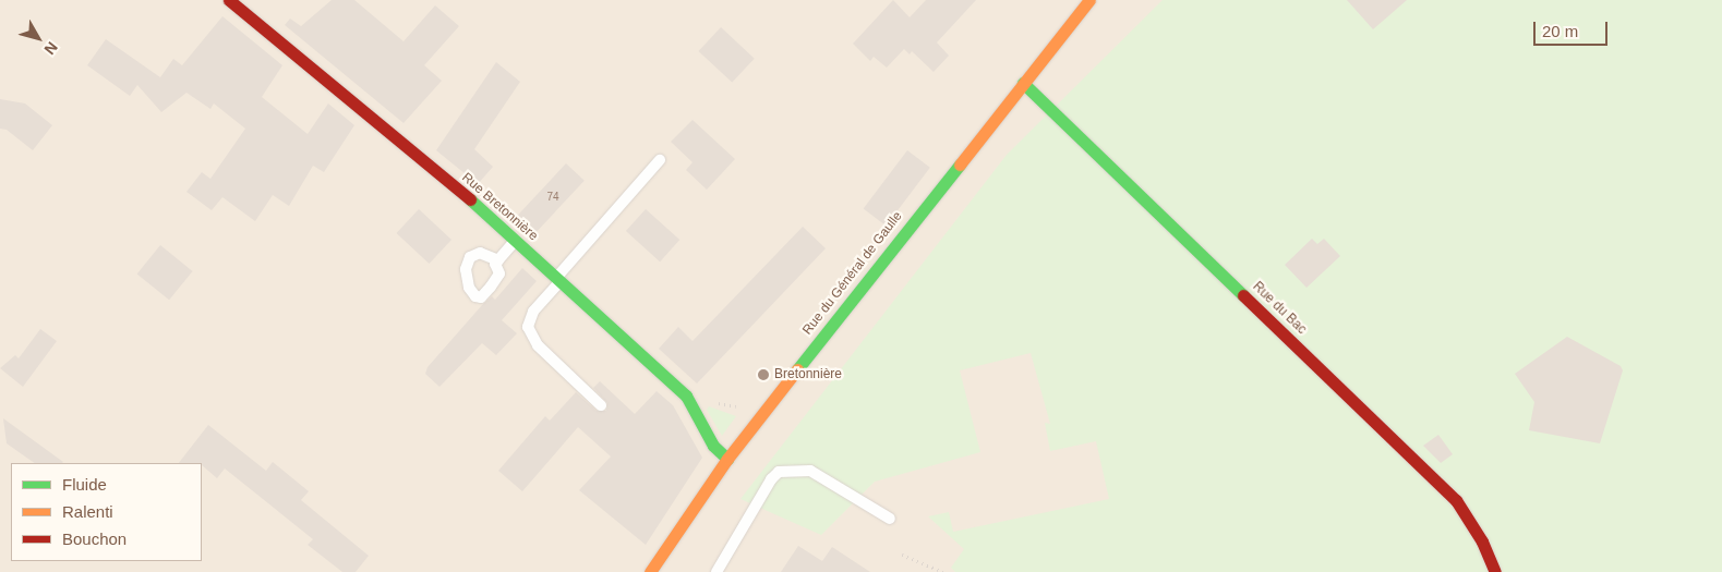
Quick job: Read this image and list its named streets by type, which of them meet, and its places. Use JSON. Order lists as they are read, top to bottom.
{
  "streets": {
    "street": ["Rue Bretonnière", "Rue du Général de Gaulle", "Rue du Bac"]
  },
  "crossings": [
    ["Rue Bretonnière", "Rue du Général de Gaulle"],
    ["Rue du Général de Gaulle", "Rue du Bac"]
  ],
  "places": ["Bretonnière"],
  "house_numbers": ["74"],
  "legend": ["Fluide", "Ralenti", "Bouchon"],
  "scale_bar": "20 m",
  "north": "bottom right"
}
